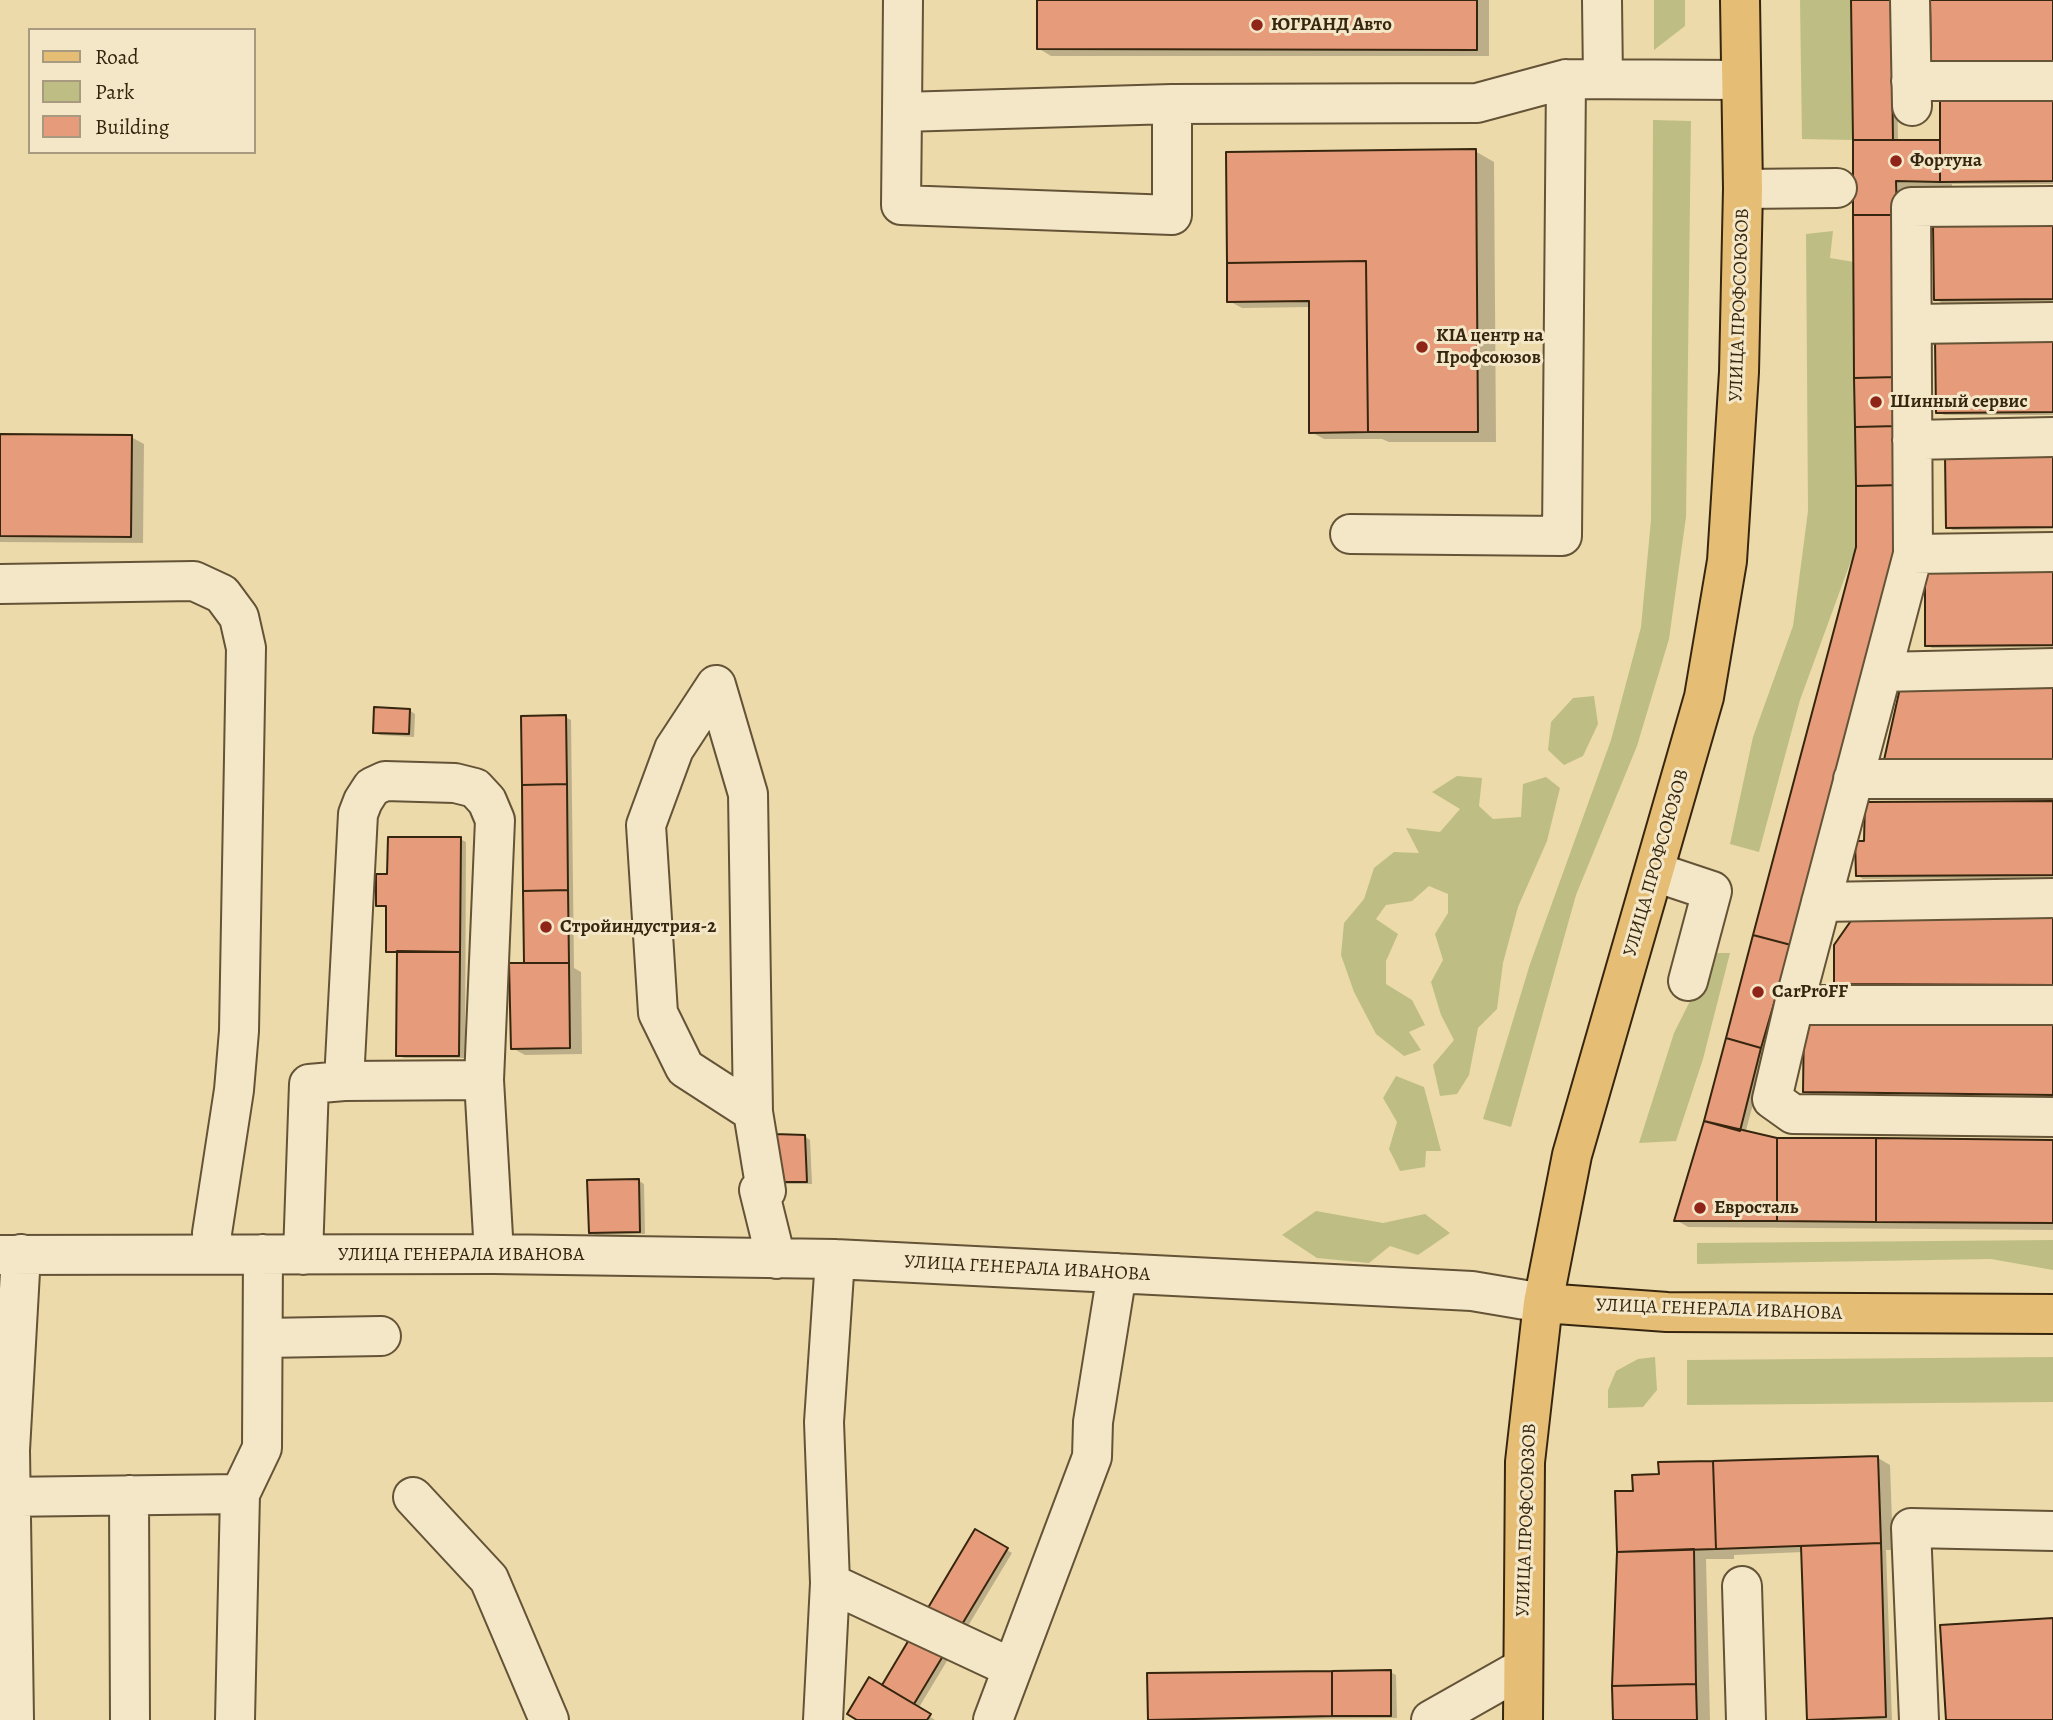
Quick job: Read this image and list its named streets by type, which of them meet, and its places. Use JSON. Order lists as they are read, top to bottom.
{
  "streets": {
    "main road": ["УЛИЦА ПРОФСОЮЗОВ", "УЛИЦА ГЕНЕРАЛА ИВАНОВА"]
  },
  "crossings": [
    ["УЛИЦА ПРОФСОЮЗОВ", "УЛИЦА ГЕНЕРАЛА ИВАНОВА"]
  ],
  "places": [
    "ЮГРАНД Авто",
    "Фортуна",
    "KIA центр на Профсоюзов",
    "Шинный сервис",
    "Стройиндустрия-2",
    "CarProFF",
    "Евросталь"
  ],
  "legend": ["Road", "Park", "Building"]
}
